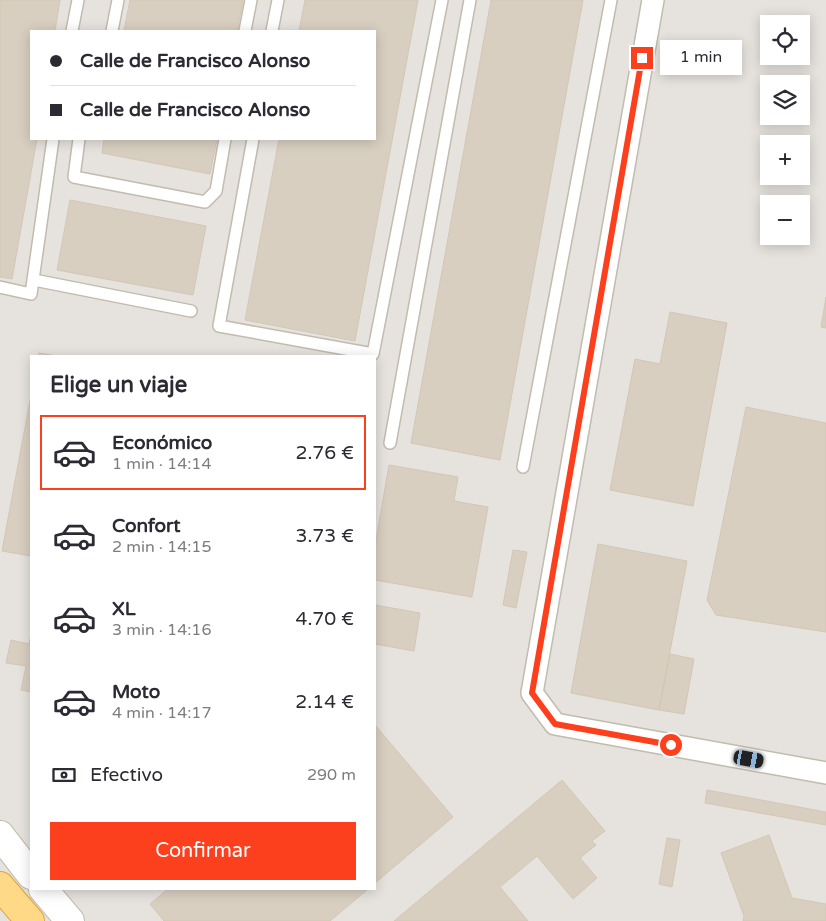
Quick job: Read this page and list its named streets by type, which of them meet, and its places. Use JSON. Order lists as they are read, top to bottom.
{
  "page": {
    "map_buttons": ["+", "−"],
    "banner": ["Calle de Francisco Alonso", "Calle de Francisco Alonso"],
    "bubble": "1 min",
    "heading": "Elige un viaje",
    "list": [
      {
        "name": "Económico",
        "note": "1 min · 14:14",
        "value": "2.76 €"
      },
      {
        "name": "Confort",
        "note": "2 min · 14:15",
        "value": "3.73 €"
      },
      {
        "name": "XL",
        "note": "3 min · 14:16",
        "value": "4.70 €"
      },
      {
        "name": "Moto",
        "note": "4 min · 14:17",
        "value": "2.14 €"
      }
    ],
    "pay": ["Efectivo", "290 m"],
    "buttons": "Confirmar"
  }
}
